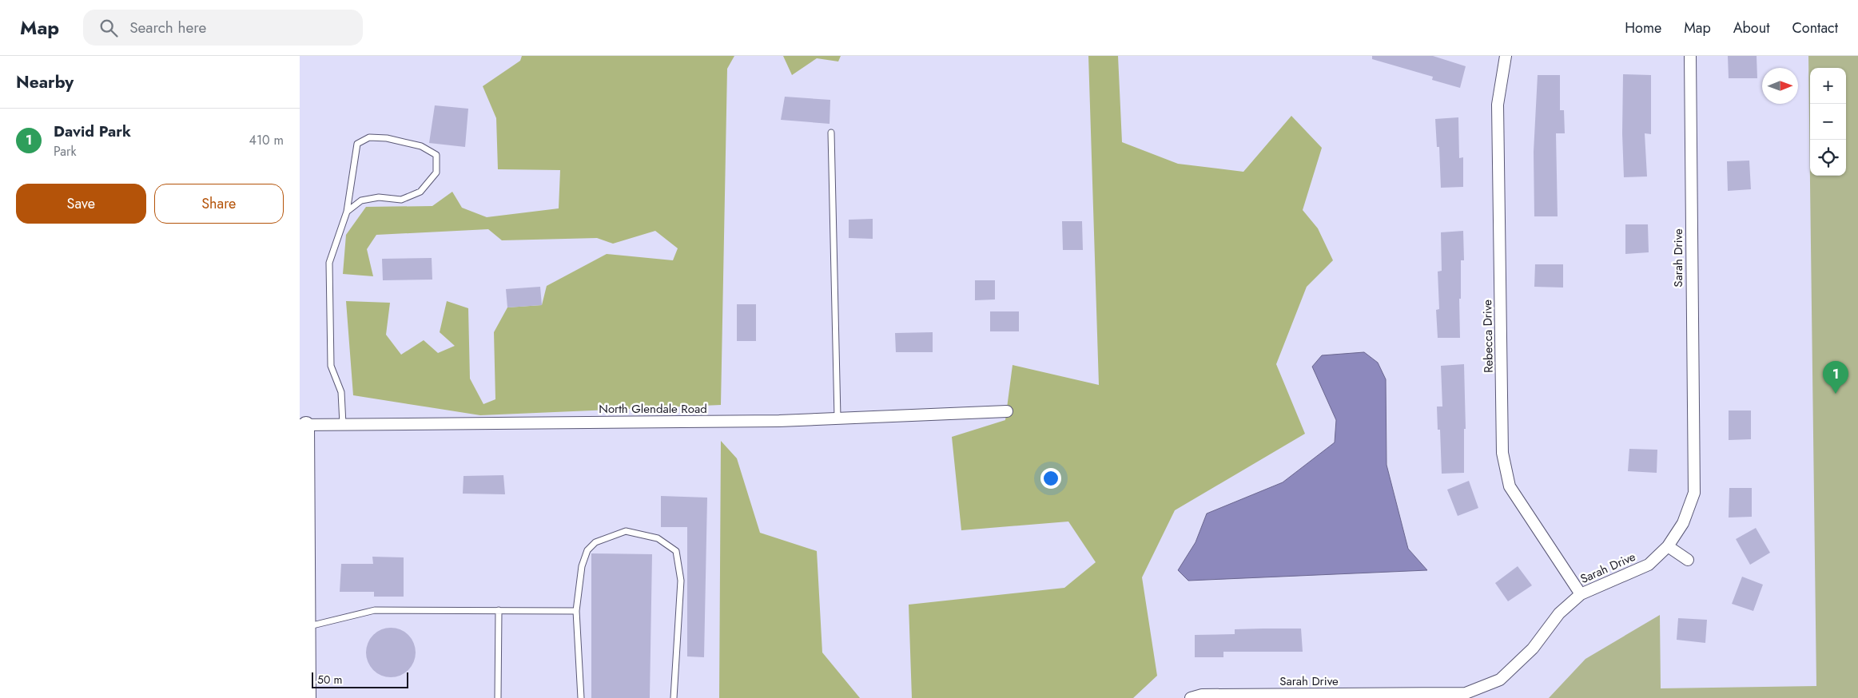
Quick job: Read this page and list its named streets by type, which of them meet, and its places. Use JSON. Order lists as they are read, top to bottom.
{
  "streets": {
    "street": ["Sarah Drive", "Rebecca Drive", "North Glendale Road"]
  },
  "crossings": [
    ["Sarah Drive", "Rebecca Drive"]
  ],
  "scale_bar": "50 m",
  "north": "right",
  "page": {
    "header": "Map",
    "search": "Search here",
    "nav": [
      "Home",
      "Map",
      "About",
      "Contact"
    ],
    "heading": "Nearby",
    "map_buttons": ["+", "−"],
    "list": [
      {
        "mark": "1",
        "name": "David Park",
        "note": "Park",
        "value": "410 m"
      }
    ],
    "buttons": ["Save", "Share"],
    "pins": "1",
    "scale": "50 m"
  }
}
